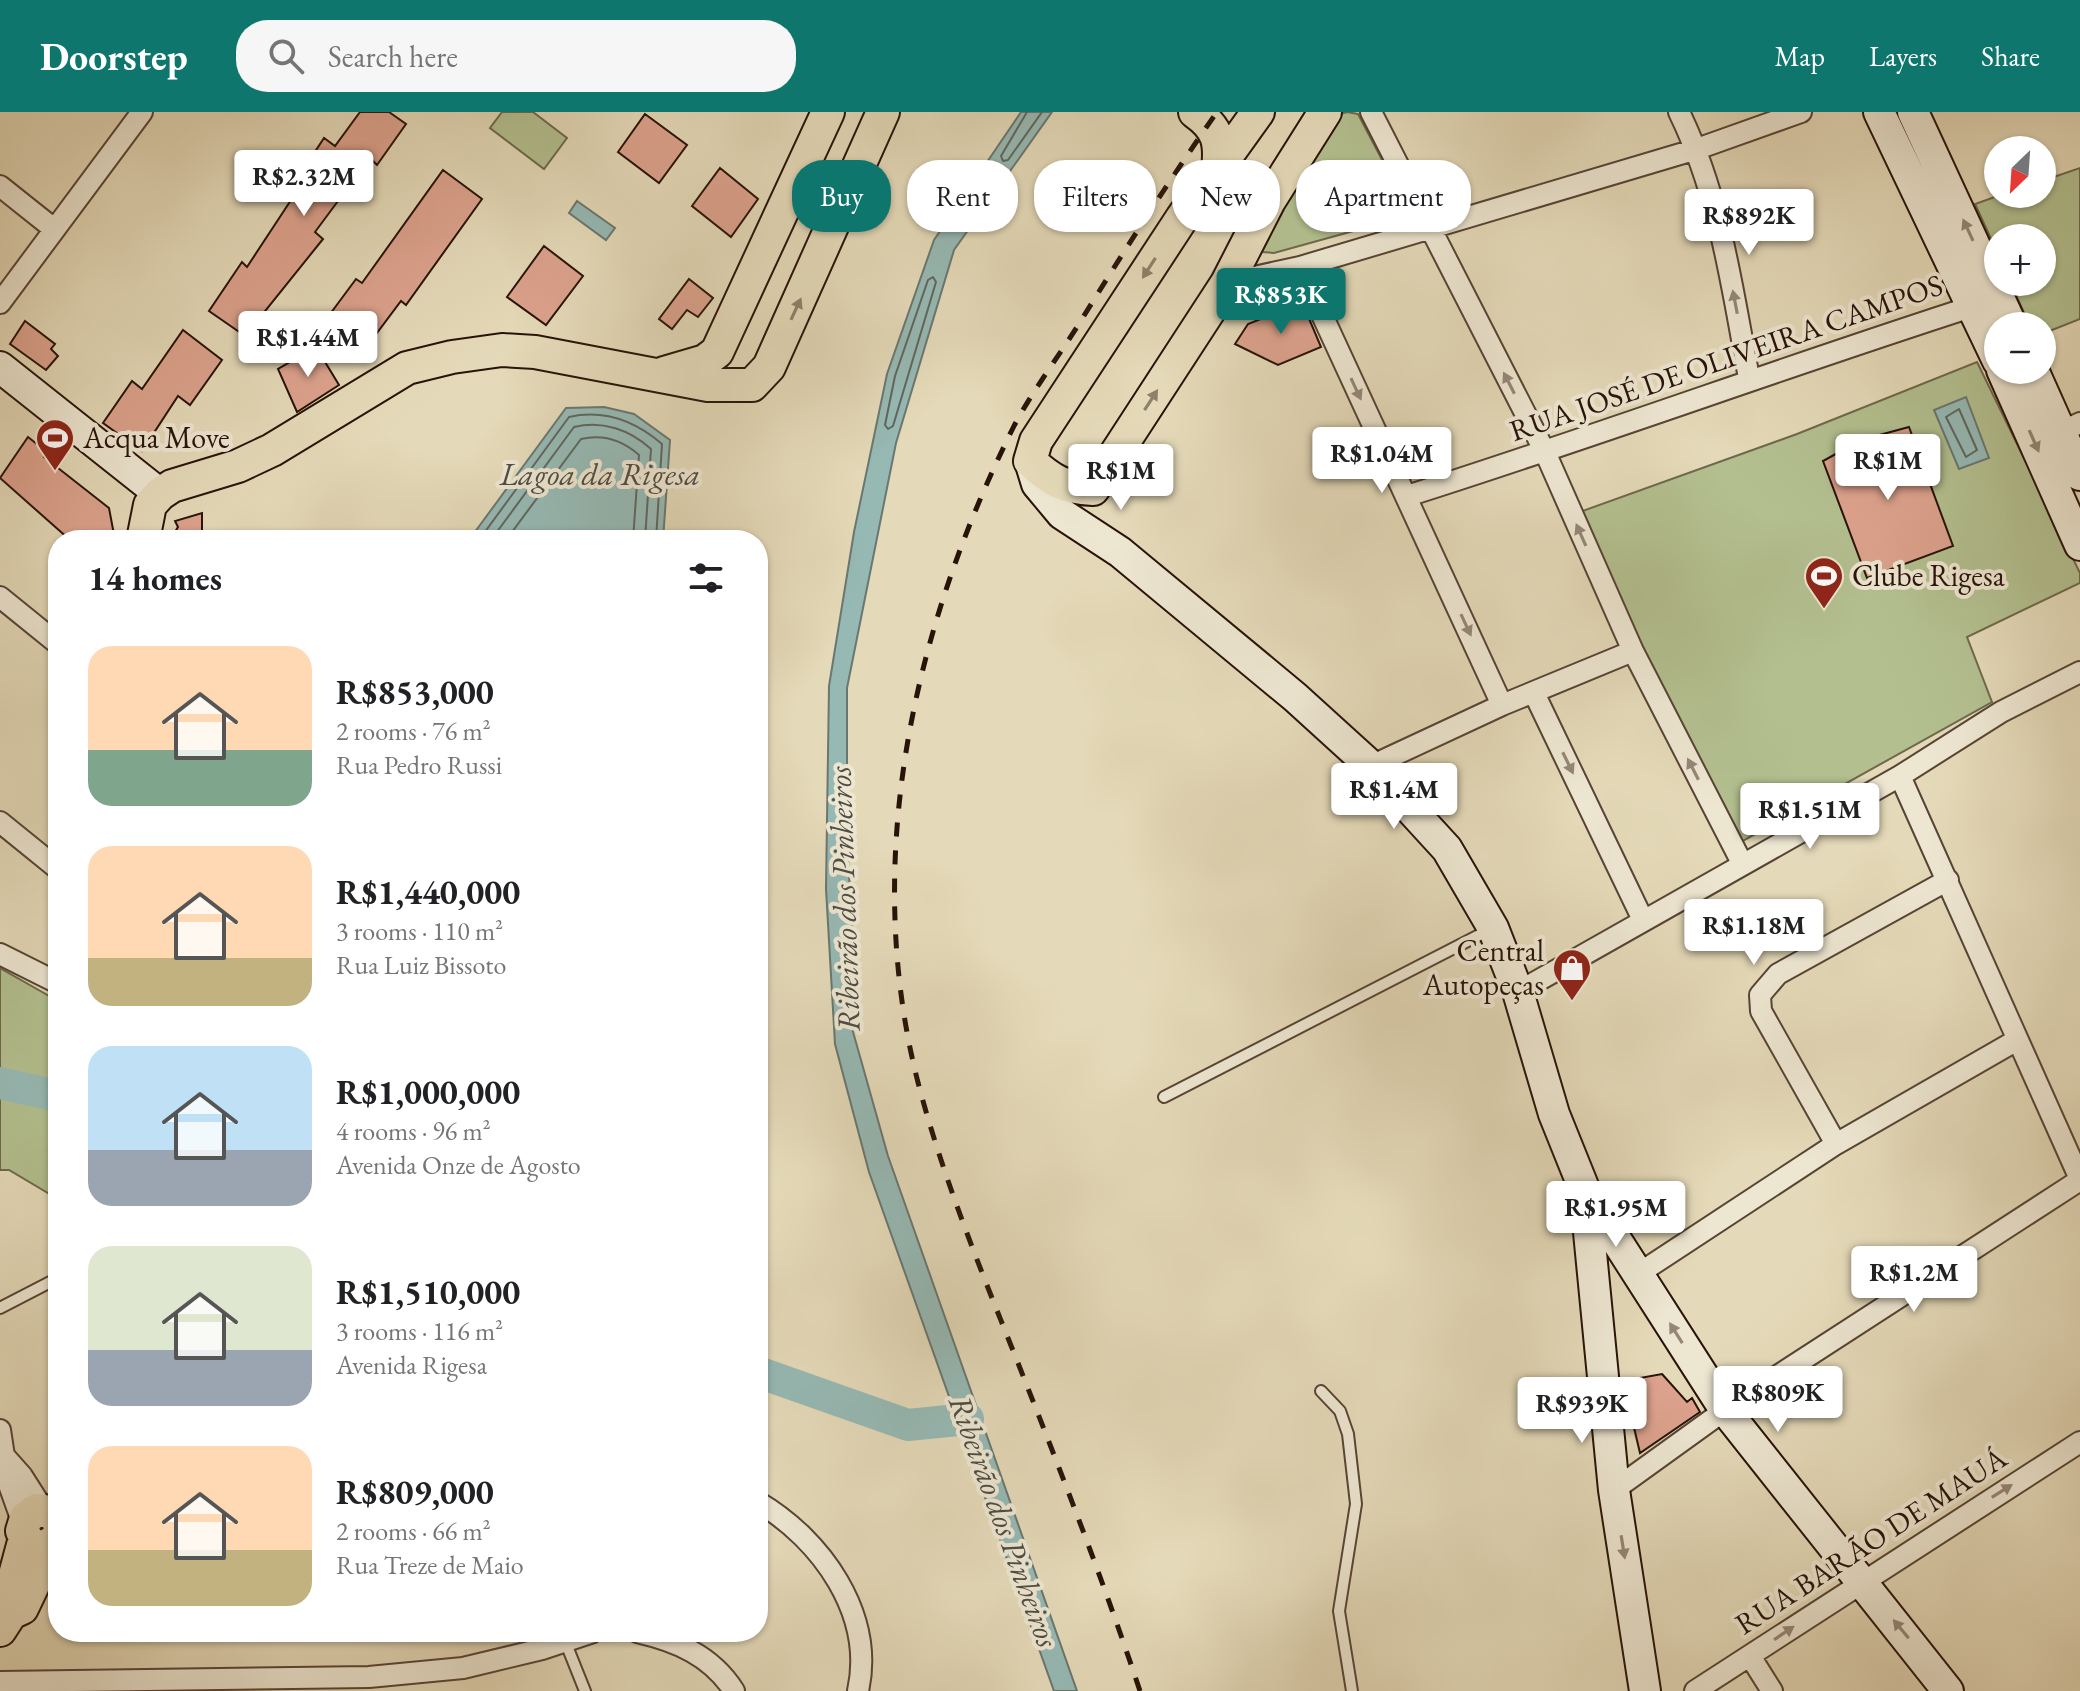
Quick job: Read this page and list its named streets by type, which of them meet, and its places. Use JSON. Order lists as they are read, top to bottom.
{
  "streets": {
    "street": ["RUA JOSÉ DE OLIVEIRA CAMPOS", "RUA BARÃO DE MAUÁ"]
  },
  "one_way": ["RUA BARÃO DE MAUÁ"],
  "water": ["Lagoa da Rigesa", "Ribeirão dos Pinheiros"],
  "places": {
    "sports": ["Acqua Move", "Clube Rigesa"],
    "shop": ["Central Autopeças"]
  },
  "north": "bottom left",
  "page": {
    "header": "Doorstep",
    "search": "Search here",
    "nav": ["Map", "Layers", "Share"],
    "map_buttons": ["+", "−"],
    "price": [
      "R$2.32M",
      "R$892K",
      "R$853K",
      "R$1.44M",
      "R$1.04M",
      "R$1M",
      "R$1M",
      "R$1.4M",
      "R$1.51M",
      "R$1.18M",
      "R$1.95M",
      "R$1.2M",
      "R$809K",
      "R$939K"
    ],
    "chip": [
      "Buy",
      "Rent",
      "Filters",
      "New",
      "Apartment"
    ],
    "heading": "14 homes",
    "list": [
      {
        "name": "R$853,000",
        "note": "2 rooms · 76 m² · Rua Pedro Russi"
      },
      {
        "name": "R$1,440,000",
        "note": "3 rooms · 110 m² · Rua Luiz Bissoto"
      },
      {
        "name": "R$1,000,000",
        "note": "4 rooms · 96 m² · Avenida Onze de Agosto"
      },
      {
        "name": "R$1,510,000",
        "note": "3 rooms · 116 m² · Avenida Rigesa"
      },
      {
        "name": "R$809,000",
        "note": "2 rooms · 66 m² · Rua Treze de Maio"
      }
    ]
  }
}
